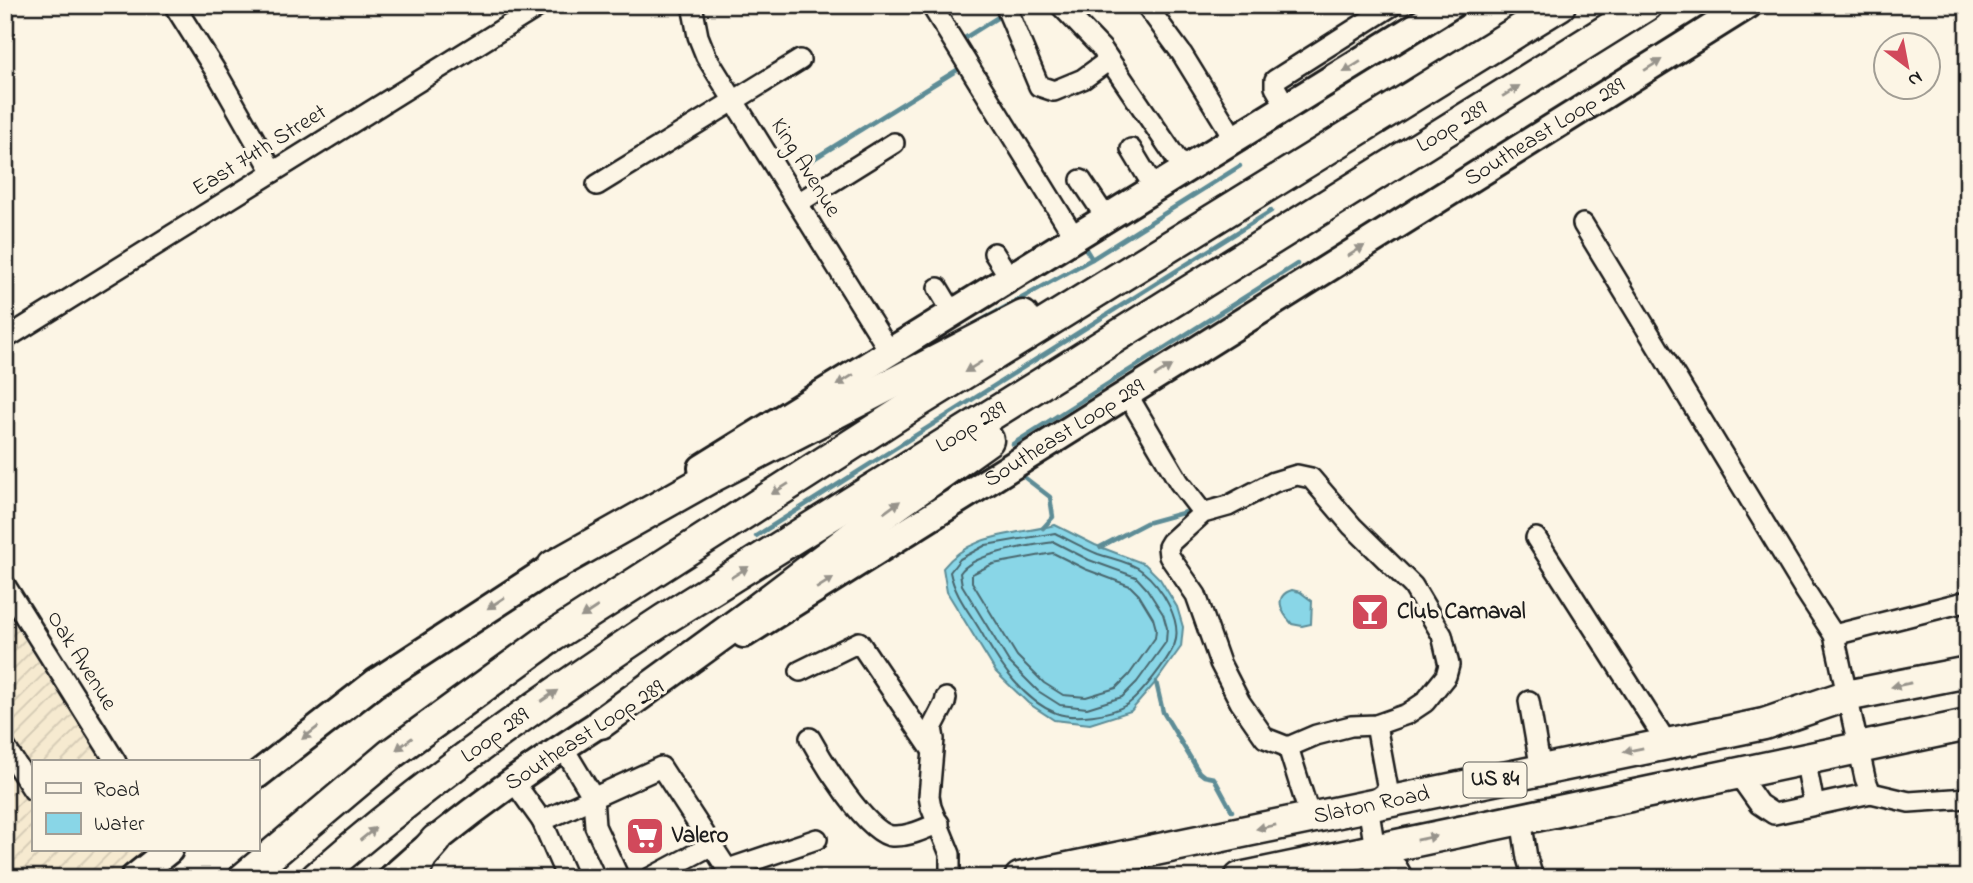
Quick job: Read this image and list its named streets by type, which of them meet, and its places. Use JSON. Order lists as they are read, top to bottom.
{
  "streets": {
    "highway": ["Loop 289", "US 84", "Slaton Road"],
    "main road": ["Southeast Loop 289"],
    "street": ["East 74th Street", "King Avenue", "Oak Avenue"]
  },
  "places": {
    "bar": ["Club Carnaval"],
    "supermarket": ["Valero"]
  },
  "legend": ["Road", "Water"],
  "north": "bottom right"
}
